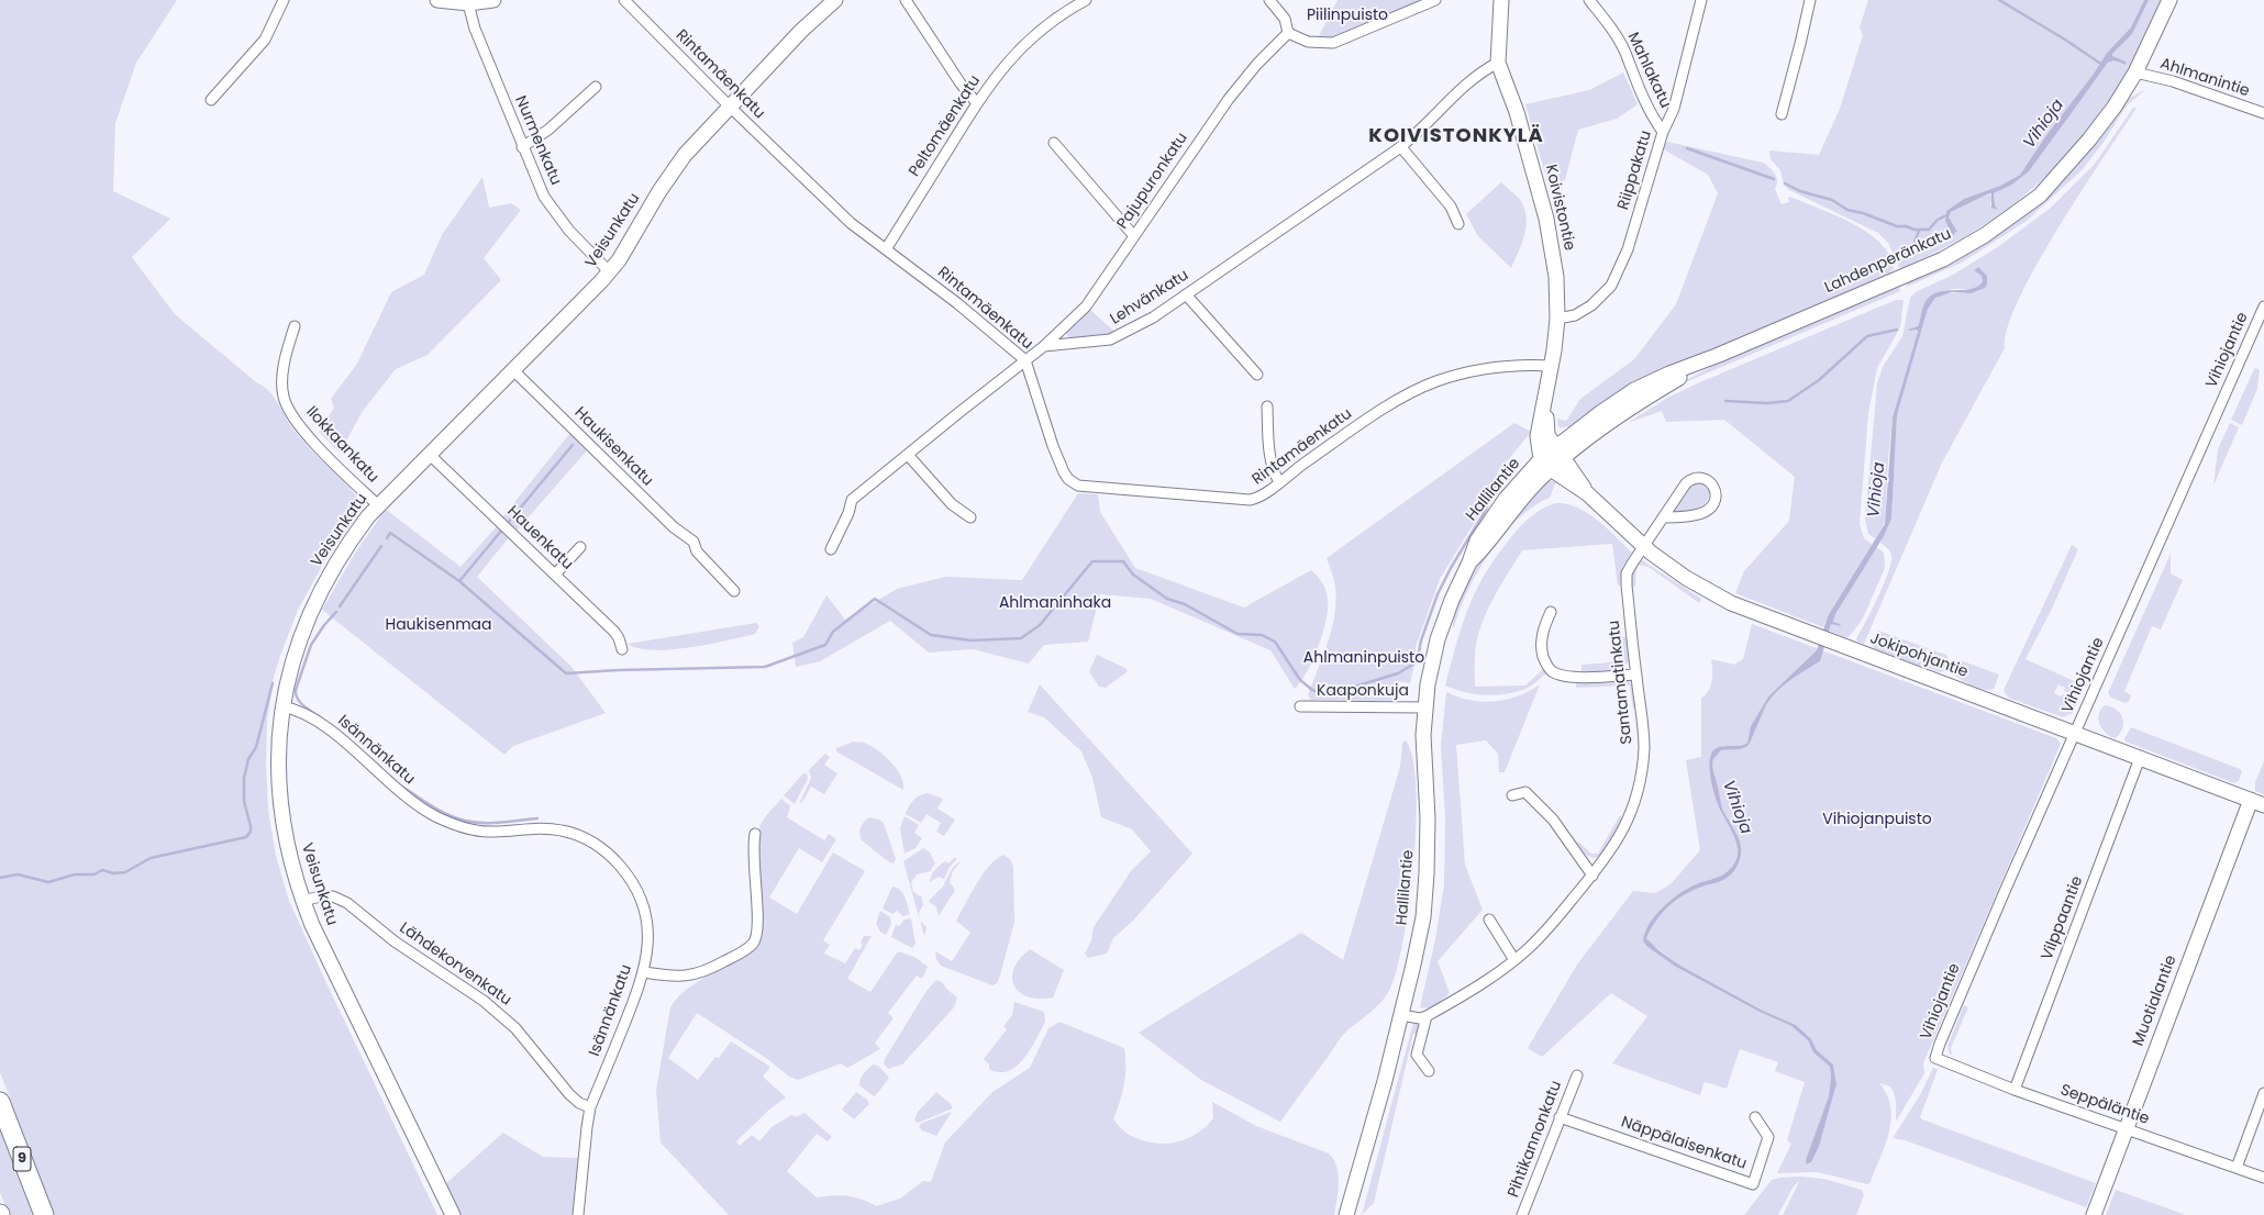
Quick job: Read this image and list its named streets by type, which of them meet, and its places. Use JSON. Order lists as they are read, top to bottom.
{
  "streets": {
    "highway": ["9"],
    "main road": [
      "Koivistontie",
      "Veisunkatu",
      "Lahdenperänkatu",
      "Hallilantie",
      "Jokipohjantie",
      "Muotialantie"
    ],
    "street": [
      "Mahlakatu",
      "Rintamäenkatu",
      "Ahlmanintie",
      "Peltomäenkatu",
      "Nurmenkatu",
      "Riippakatu",
      "Pajupuronkatu",
      "Lehvänkatu",
      "Vihiojantie",
      "Ilokkaankatu",
      "Haukisenkatu",
      "Hauenkatu",
      "Santamatinkatu",
      "Kaaponkuja",
      "Isännänkatu",
      "Vilppaantie",
      "Lähdekorvenkatu",
      "Seppäläntie",
      "Pihtikannonkatu",
      "Näppälaisenkatu"
    ]
  },
  "crossings": [
    ["Mahlakatu", "Riippakatu"],
    ["Rintamäenkatu", "Peltomäenkatu"],
    ["Rintamäenkatu", "Koivistontie"],
    ["Rintamäenkatu", "Veisunkatu"],
    ["Ahlmanintie", "Lahdenperänkatu"],
    ["Nurmenkatu", "Veisunkatu"],
    ["Riippakatu", "Koivistontie"],
    ["Pajupuronkatu", "Lehvänkatu"],
    ["Koivistontie", "Lahdenperänkatu"],
    ["Koivistontie", "Lehvänkatu"],
    ["Koivistontie", "Hallilantie"],
    ["Koivistontie", "Jokipohjantie"],
    ["Veisunkatu", "Ilokkaankatu"],
    ["Veisunkatu", "Haukisenkatu"],
    ["Veisunkatu", "Hauenkatu"],
    ["Veisunkatu", "Isännänkatu"],
    ["Veisunkatu", "Lähdekorvenkatu"],
    ["Lahdenperänkatu", "Hallilantie"],
    ["Lahdenperänkatu", "Jokipohjantie"],
    ["Vihiojantie", "Jokipohjantie"],
    ["Vihiojantie", "Seppäläntie"],
    ["Hallilantie", "Jokipohjantie"],
    ["Hallilantie", "Kaaponkuja"],
    ["Jokipohjantie", "Santamatinkatu"],
    ["Jokipohjantie", "Vilppaantie"],
    ["Jokipohjantie", "Muotialantie"],
    ["Isännänkatu", "Lähdekorvenkatu"],
    ["Vilppaantie", "Seppäläntie"],
    ["Muotialantie", "Seppäläntie"],
    ["Pihtikannonkatu", "Näppälaisenkatu"]
  ],
  "districts": ["KOIVISTONKYLÄ"],
  "water": ["Vihioja"],
  "parks": [
    "Piilinpuisto",
    "Ahlmaninhaka",
    "Haukisenmaa",
    "Ahlmaninpuisto",
    "Vihiojanpuisto"
  ]
}
